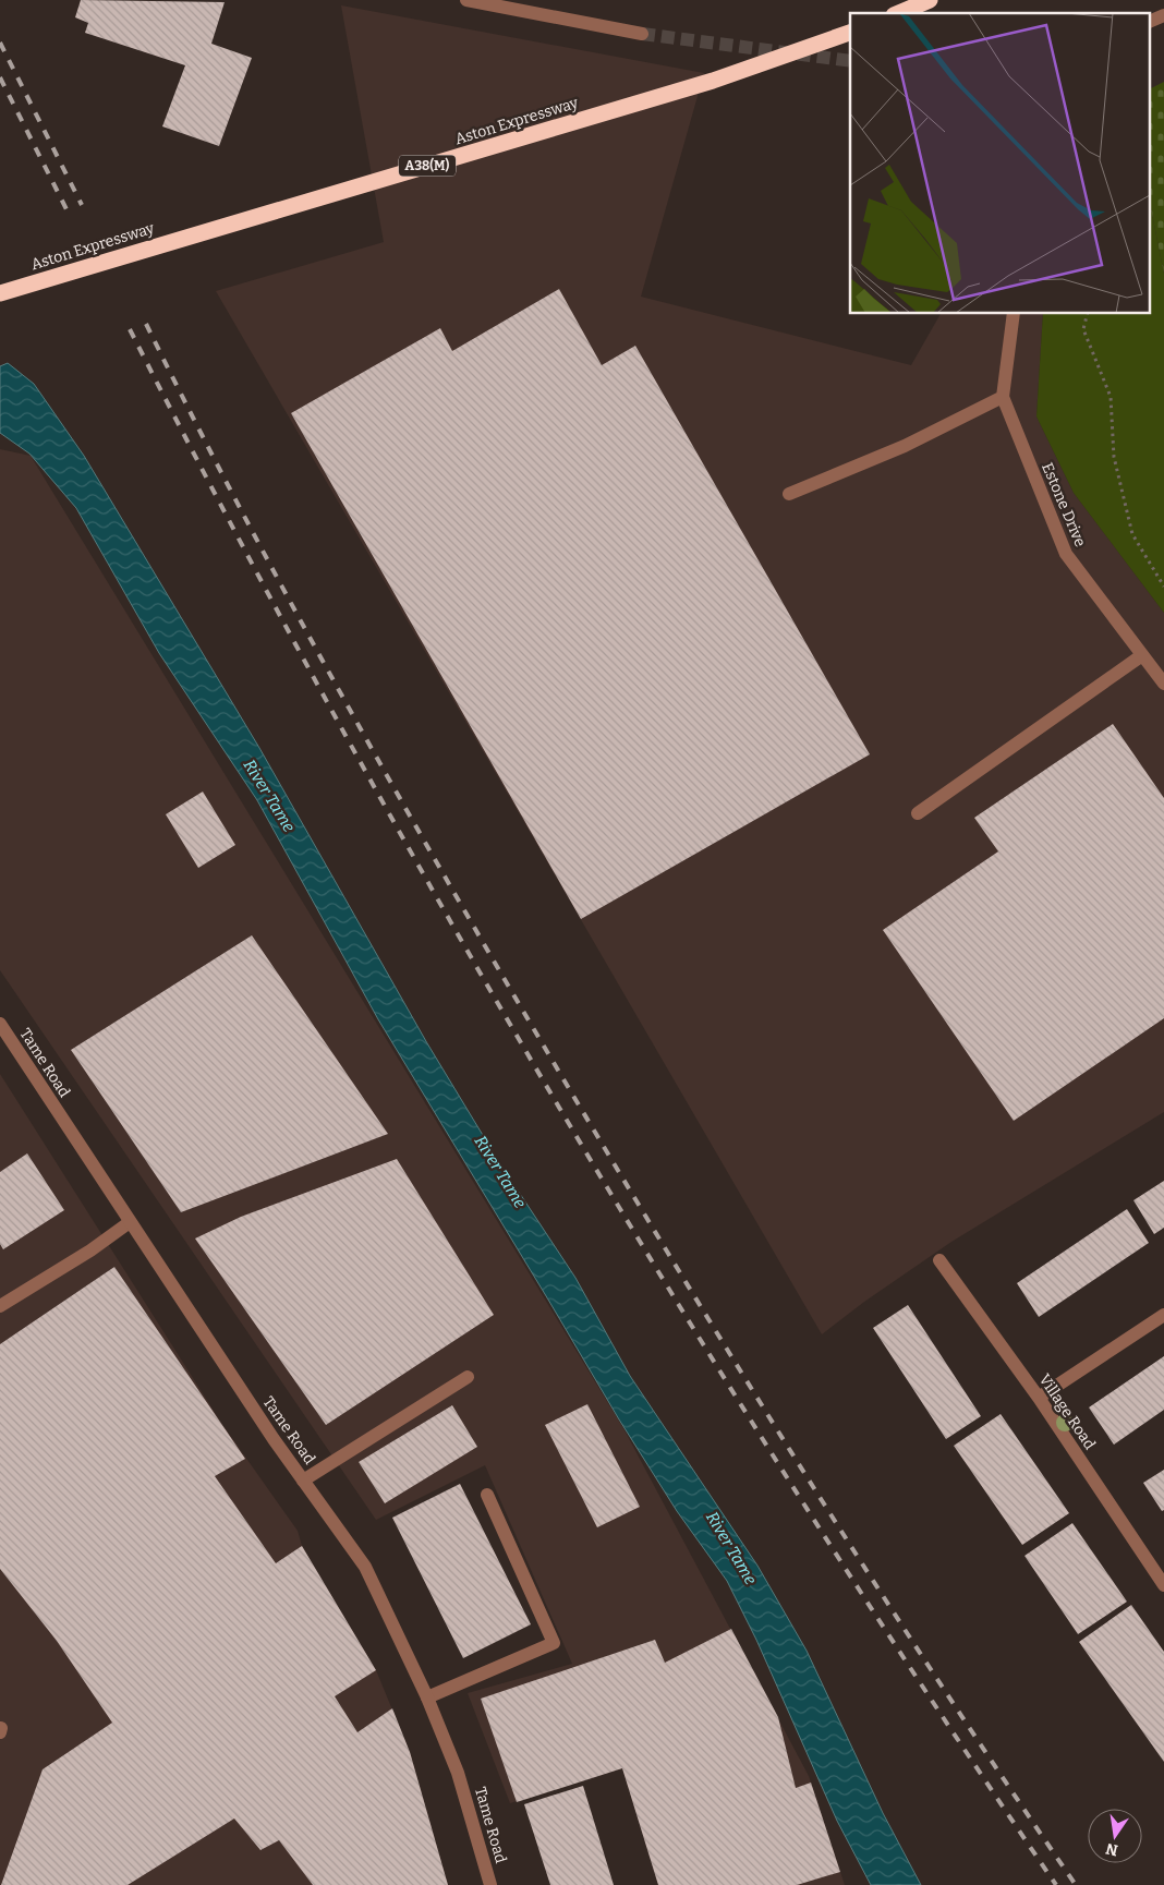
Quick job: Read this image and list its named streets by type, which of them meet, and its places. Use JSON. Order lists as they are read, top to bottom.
{
  "streets": {
    "highway": ["Aston Expressway", "A38(M)"],
    "street": ["Estone Drive", "Tame Road", "Village Road"]
  },
  "water": ["River Tame"],
  "north": "bottom"
}
